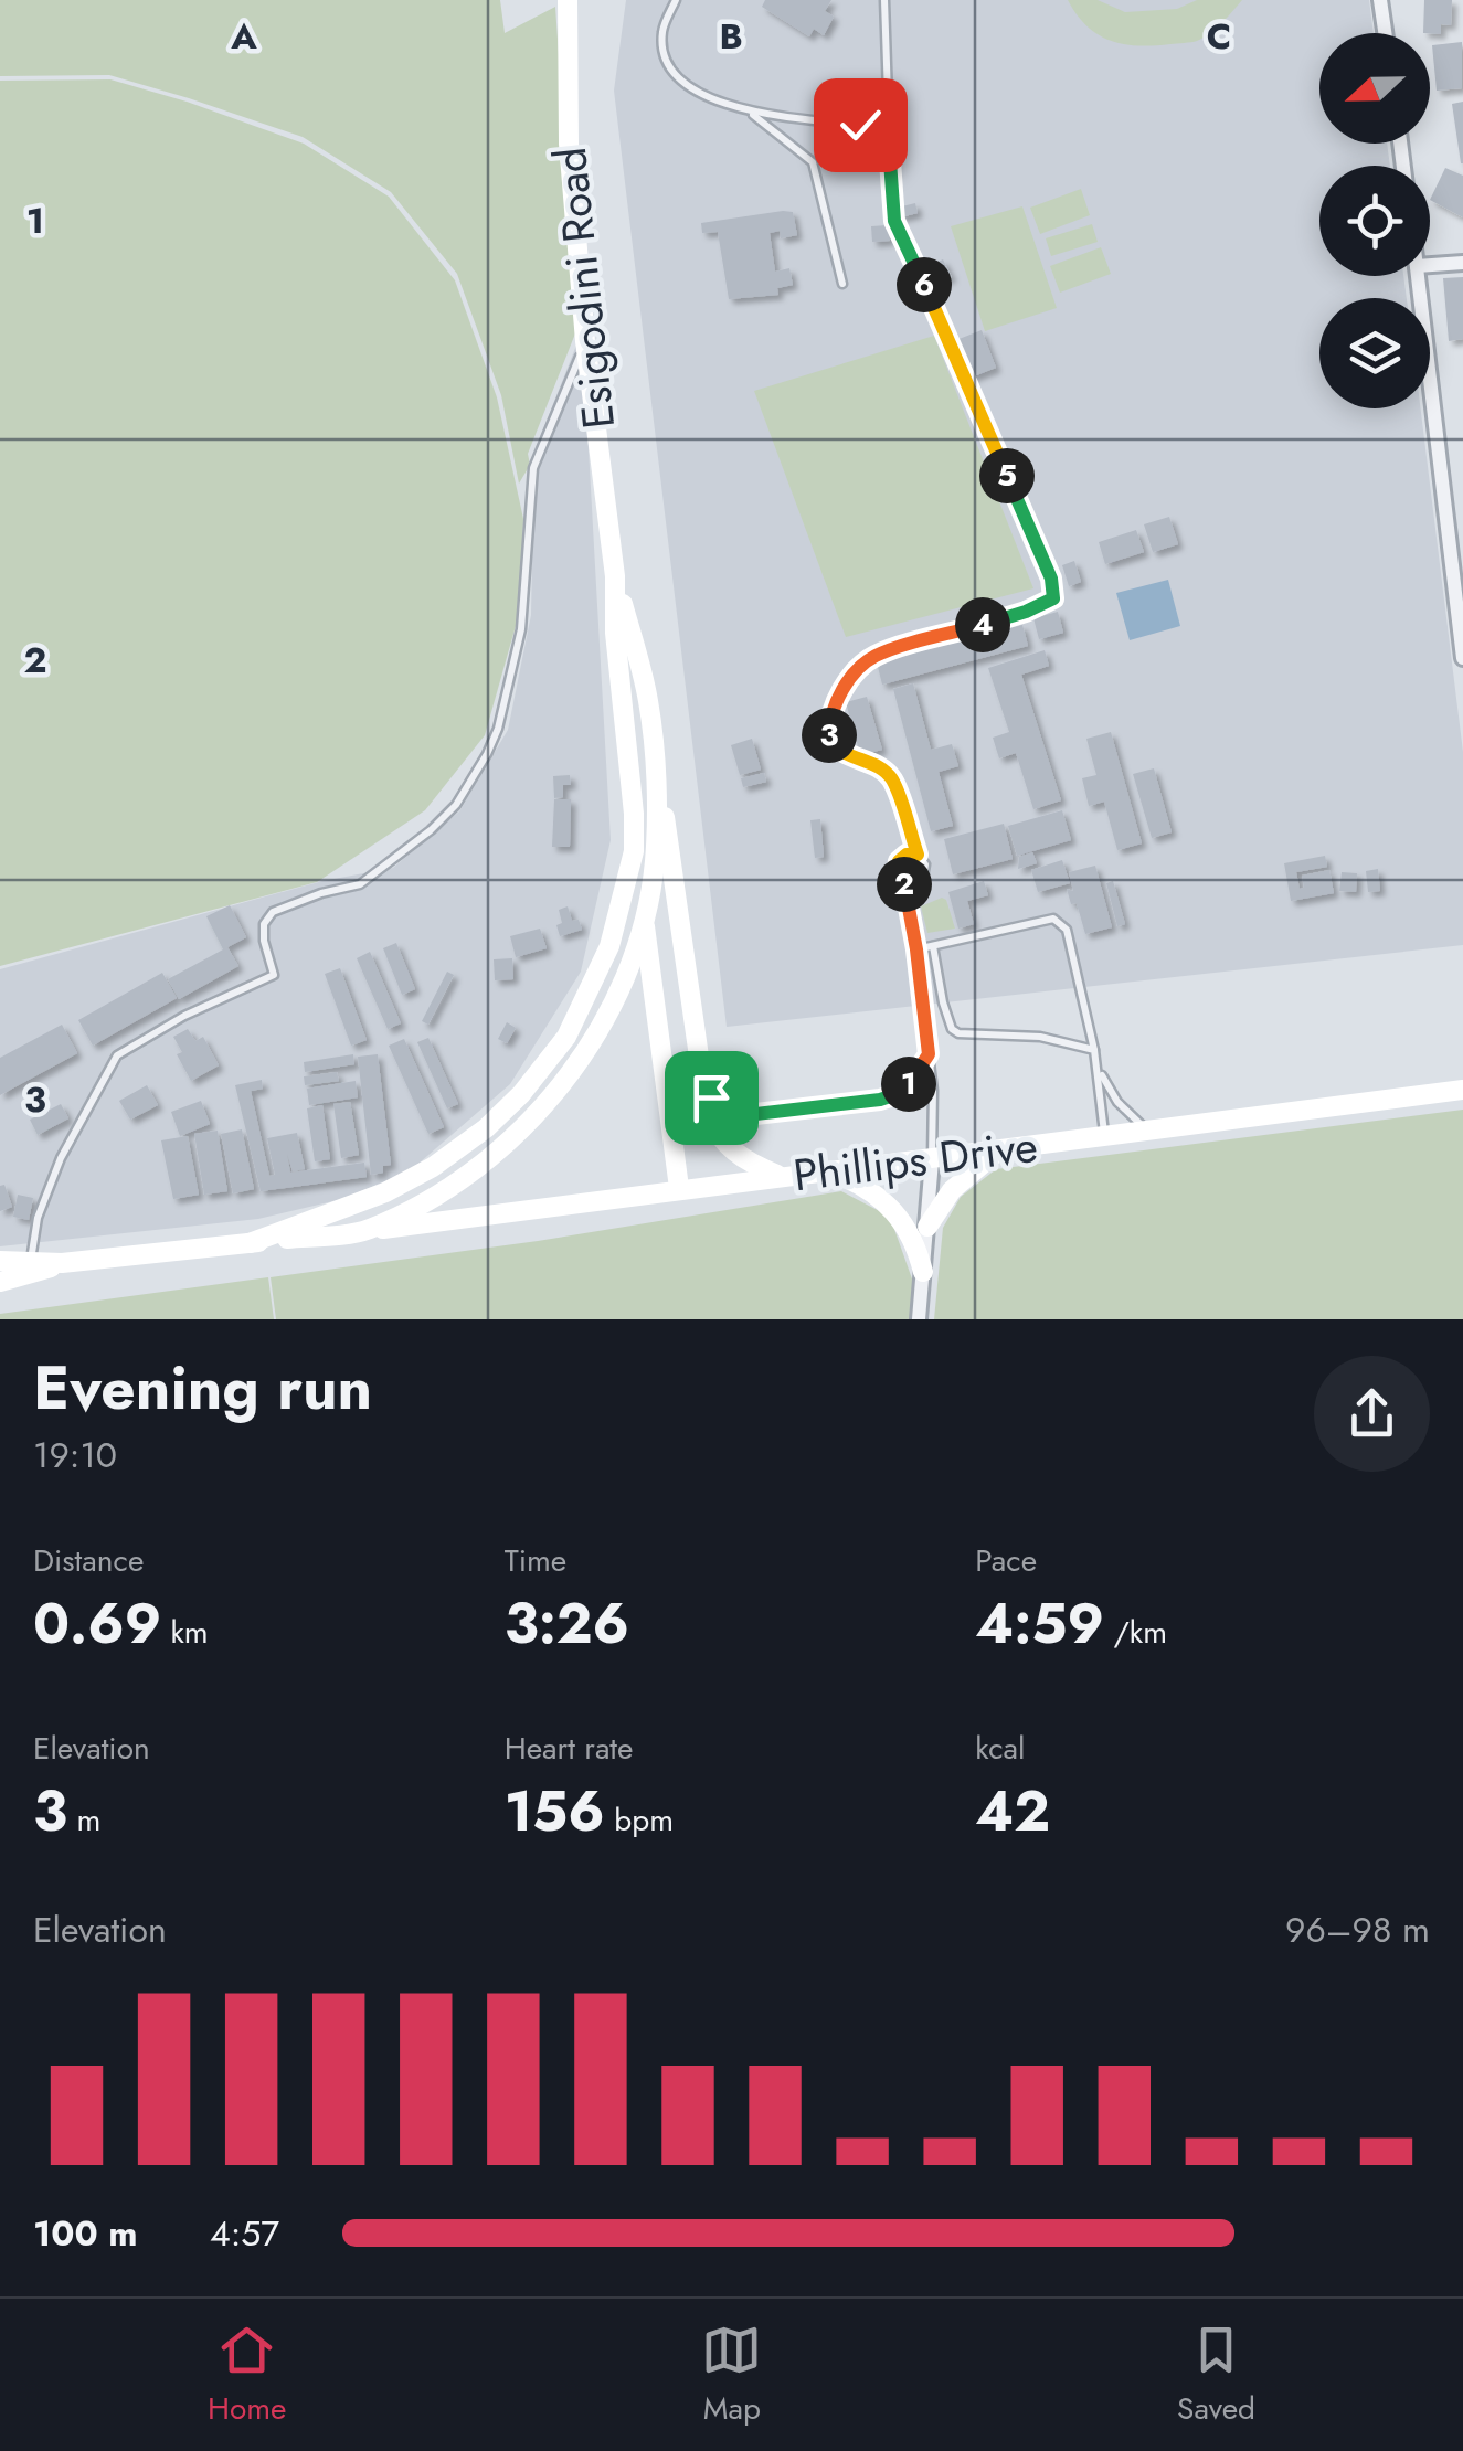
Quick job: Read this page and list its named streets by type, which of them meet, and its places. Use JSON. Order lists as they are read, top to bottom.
{
  "streets": {
    "main road": ["Esigodini Road", "Phillips Drive"]
  },
  "crossings": [
    ["Esigodini Road", "Phillips Drive"]
  ],
  "north": "left",
  "page": {
    "pins": [
      "6",
      "5",
      "4",
      "3",
      "2",
      "1"
    ],
    "heading": ["Evening run", "19:10"],
    "stats": [
      ["Distance", "0.69 km"],
      ["Time", "3:26"],
      ["Pace", "4:59 /km"],
      ["Elevation", "3 m"],
      ["Heart rate", "156 bpm"],
      ["kcal", "42"]
    ],
    "chart": ["Elevation", "96–98 m"],
    "list": [
      {
        "name": "100 m",
        "note": "4:57"
      }
    ],
    "tabs": ["Home", "Map", "Saved"]
  },
  "grid": {
    "columns": ["A", "B", "C"],
    "rows": ["1", "2", "3"]
  }
}
